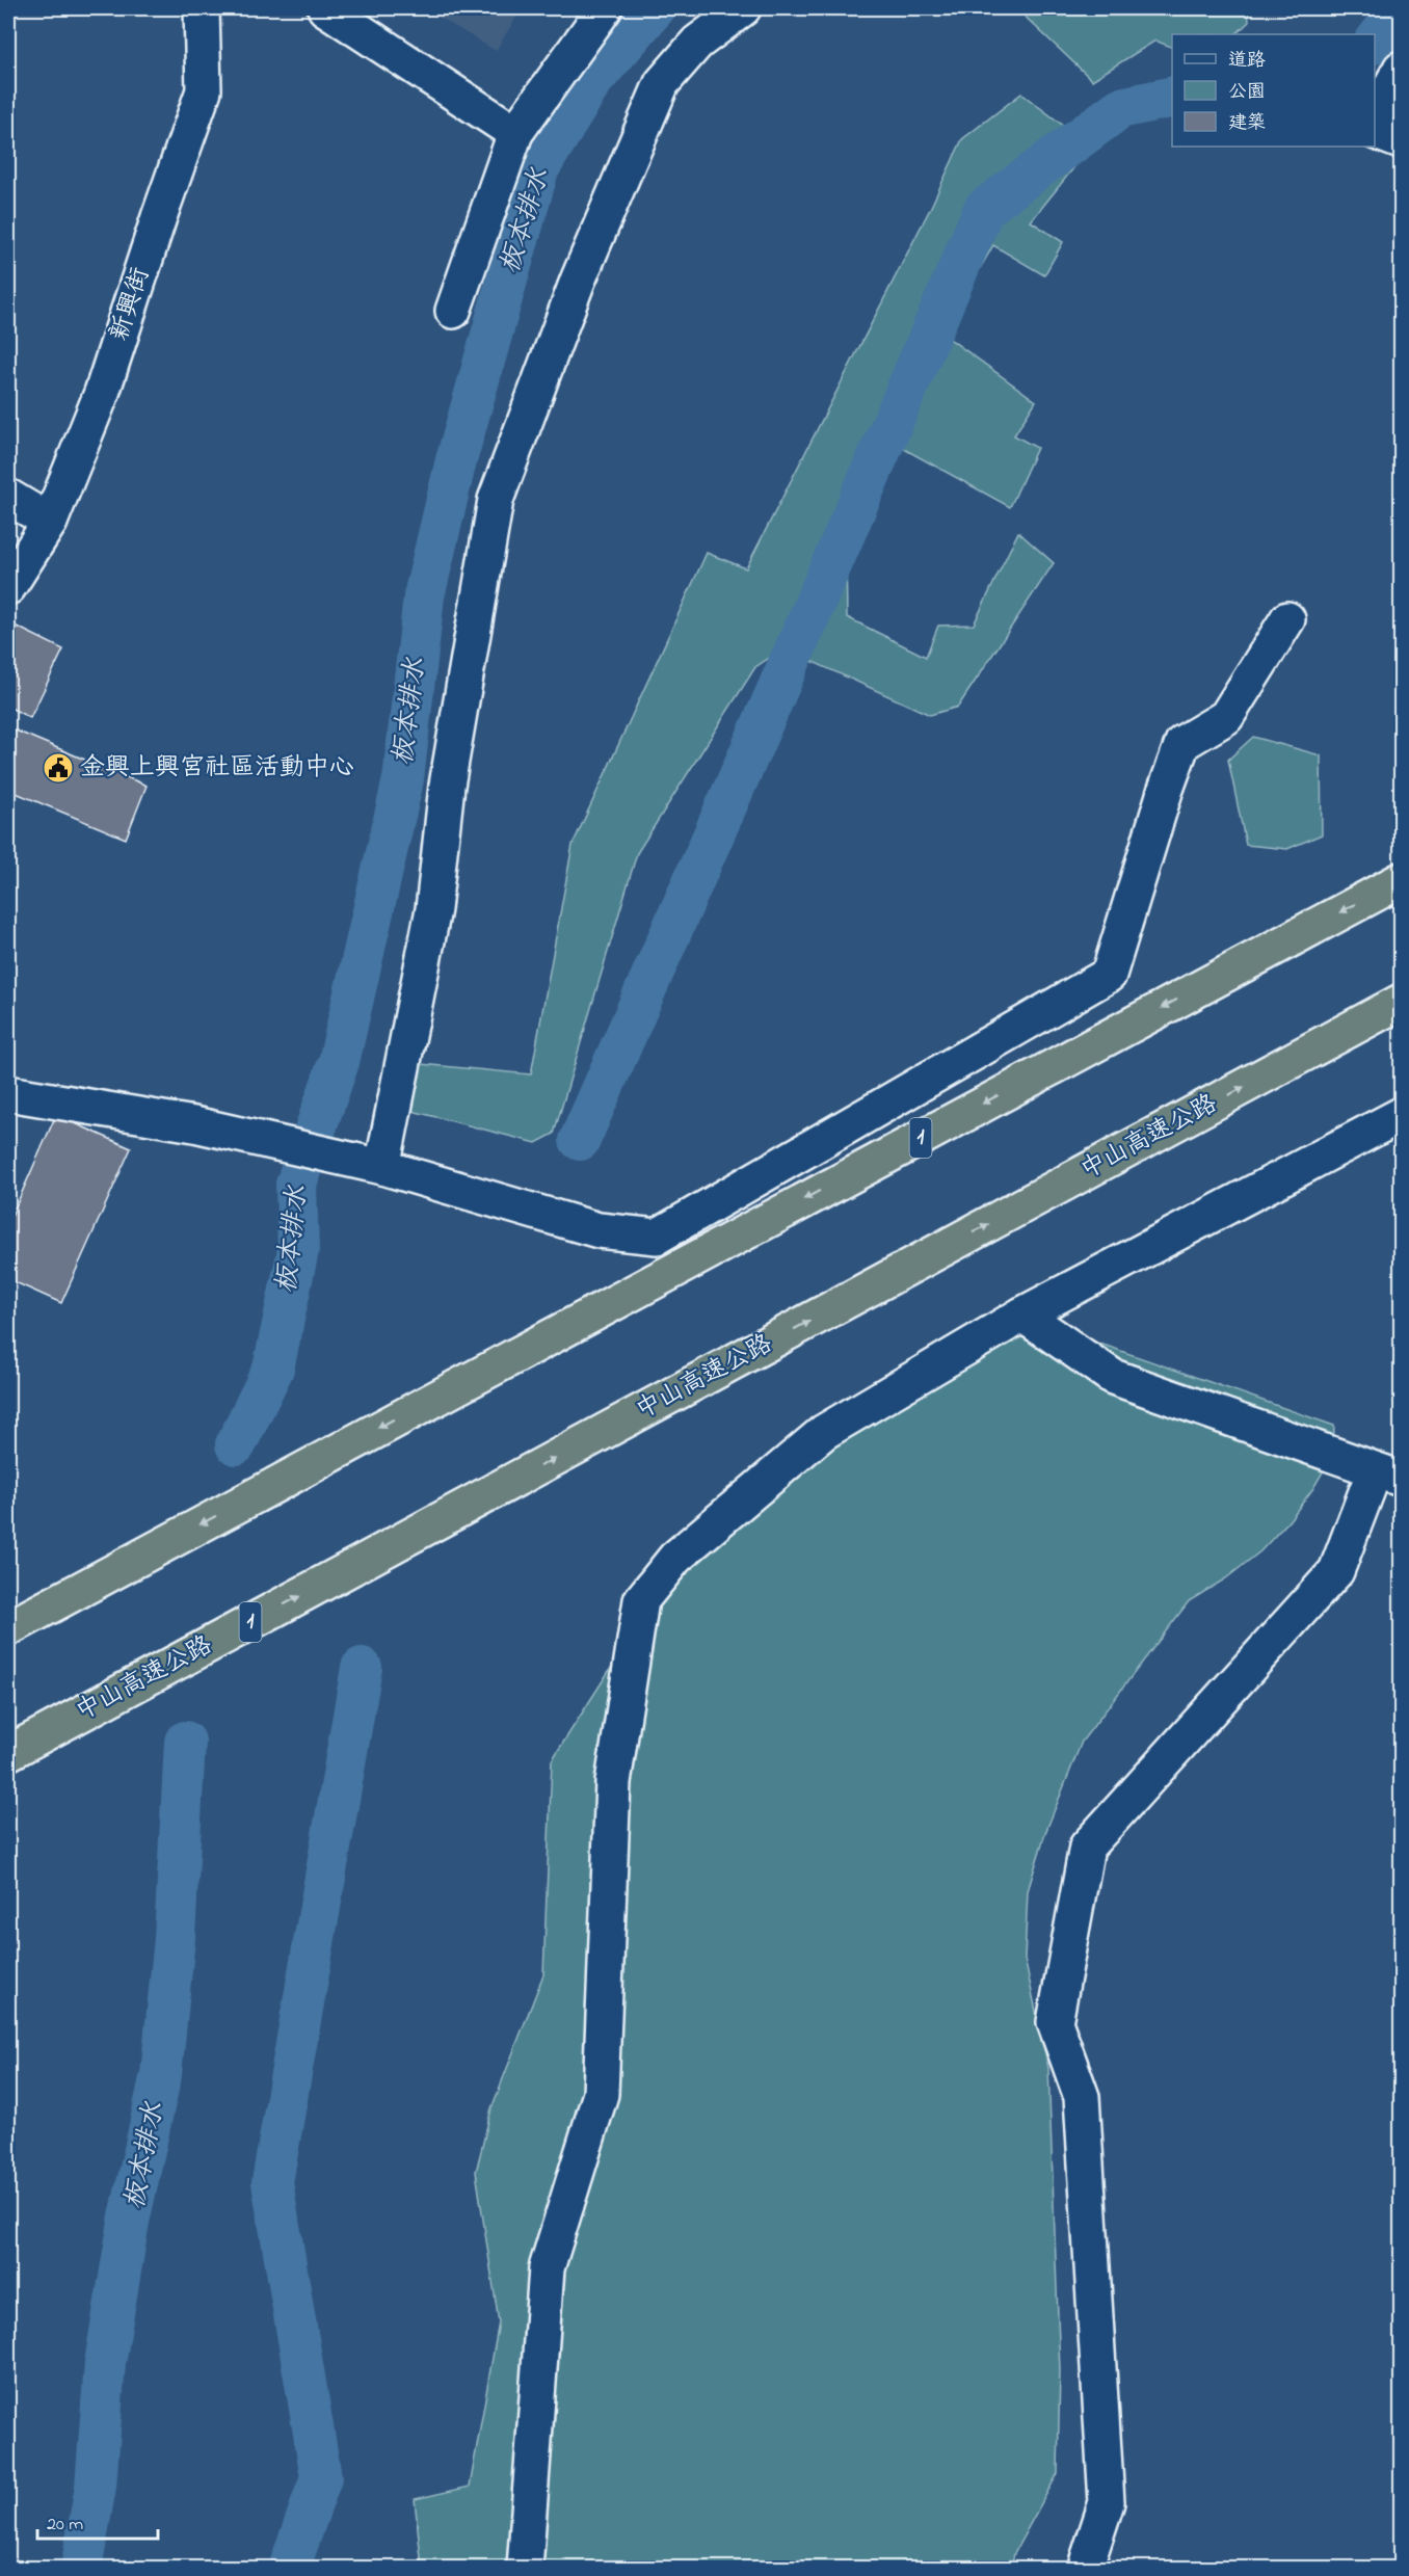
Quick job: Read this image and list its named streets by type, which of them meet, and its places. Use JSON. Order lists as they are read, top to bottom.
{
  "streets": {
    "highway": ["1", "中山高速公路"],
    "street": ["新興街"]
  },
  "water": ["板本排水"],
  "places": {
    "public building": ["金興上興宮社區活動中心"]
  },
  "legend": ["道路", "公園", "建築"],
  "scale_bar": "20 m"
}
